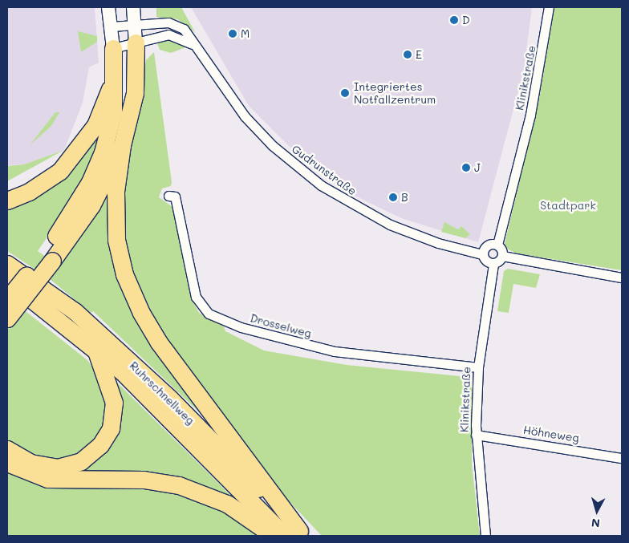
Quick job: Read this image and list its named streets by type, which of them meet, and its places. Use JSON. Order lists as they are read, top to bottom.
{
  "streets": {
    "highway": ["Ruhrschnellweg"],
    "street": [
      "Klinikstraße",
      "Gudrunstraße",
      "Drosselweg",
      "Höhneweg"
    ]
  },
  "crossings": [
    ["Klinikstraße", "Gudrunstraße"],
    ["Klinikstraße", "Drosselweg"],
    ["Klinikstraße", "Höhneweg"]
  ],
  "parks": ["Stadtpark"],
  "places": [
    "D",
    "M",
    "E",
    "Integriertes Notfallzentrum",
    "J",
    "B"
  ],
  "north": "bottom"
}
